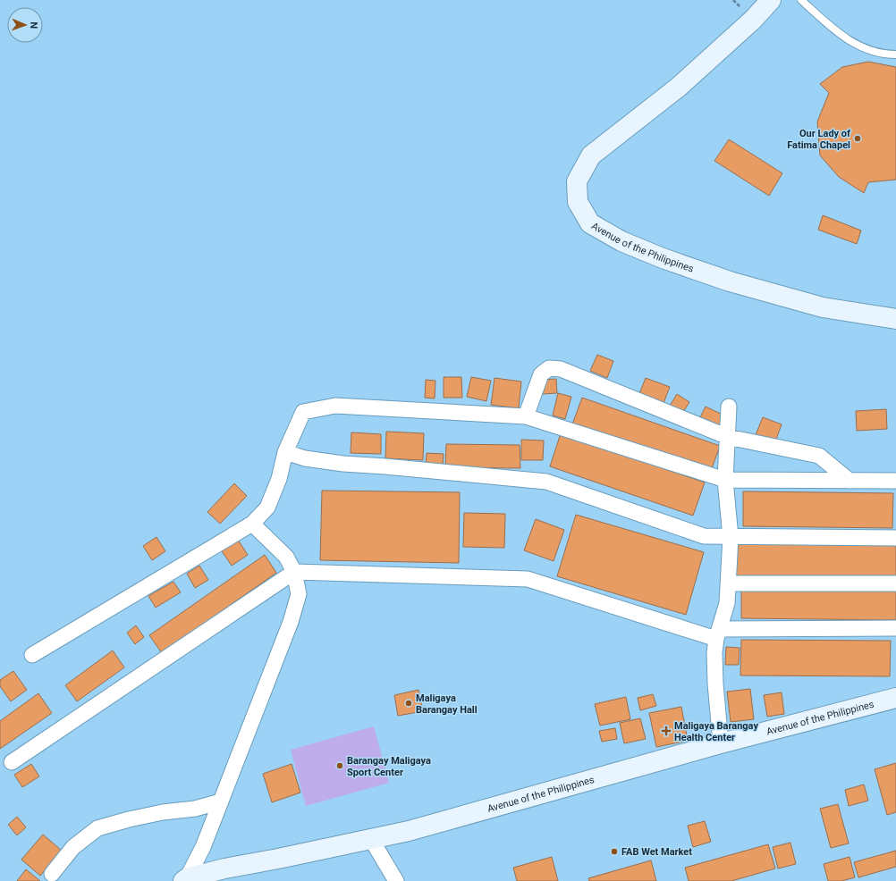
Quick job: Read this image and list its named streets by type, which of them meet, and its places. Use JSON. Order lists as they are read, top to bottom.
{
  "streets": {
    "main road": ["Avenue of the Philippines"]
  },
  "places": {
    "other": [
      "Our Lady of Fatima Chapel",
      "Maligaya Barangay Hall",
      "Barangay Maligaya Sport Center",
      "FAB Wet Market"
    ],
    "health": ["Maligaya Barangay Health Center"]
  },
  "north": "right"
}
